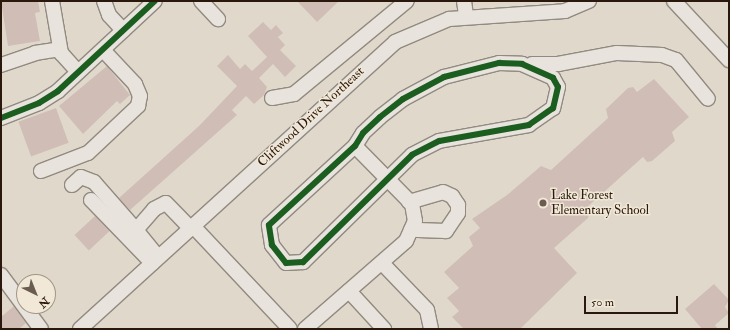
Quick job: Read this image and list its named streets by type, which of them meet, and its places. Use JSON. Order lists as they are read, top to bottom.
{
  "streets": {
    "street": ["Cliftwood Drive Northeast"]
  },
  "places": ["Lake Forest Elementary School"],
  "scale_bar": "50 m",
  "north": "bottom right"
}
